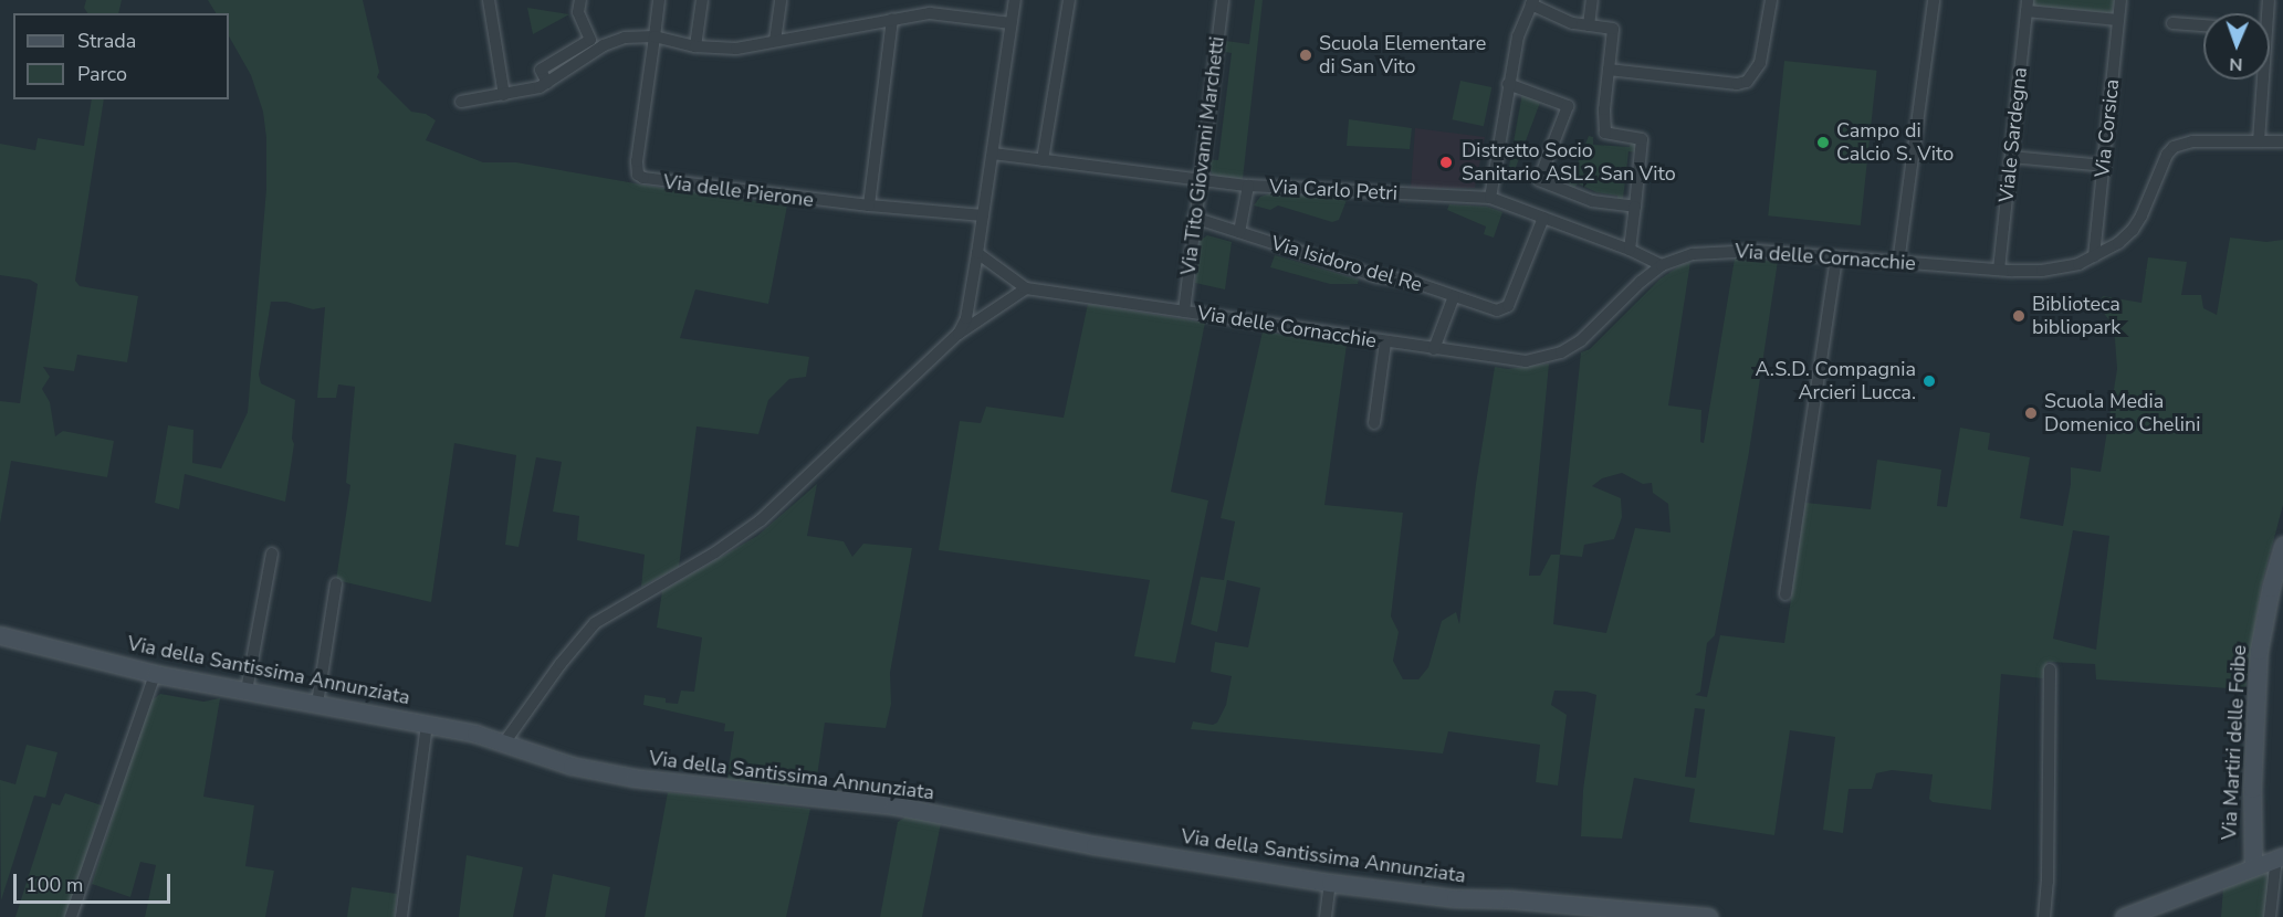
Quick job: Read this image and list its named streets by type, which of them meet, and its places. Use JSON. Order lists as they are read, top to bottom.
{
  "streets": {
    "street": [
      "Via Corsica",
      "Viale Sardegna",
      "Via Tito Giovanni Marchetti",
      "Via Carlo Petri",
      "Via delle Pierone",
      "Via delle Cornacchie",
      "Via Isidoro del Re",
      "Via della Santissima Annunziata",
      "Via Martiri delle Foibe"
    ]
  },
  "crossings": [
    ["Via Corsica", "Via delle Cornacchie"],
    ["Viale Sardegna", "Via delle Cornacchie"],
    ["Via Tito Giovanni Marchetti", "Via Carlo Petri"],
    ["Via Tito Giovanni Marchetti", "Via delle Cornacchie"],
    ["Via Tito Giovanni Marchetti", "Via Isidoro del Re"],
    ["Via Carlo Petri", "Via delle Cornacchie"],
    ["Via Carlo Petri", "Via Isidoro del Re"]
  ],
  "places": [
    "Scuola Elementare di San Vito",
    "Campo di Calcio S. Vito",
    "Distretto Socio Sanitario ASL2 San Vito",
    "Biblioteca bibliopark",
    "A.S.D. Compagnia Arcieri Lucca.",
    "Scuola Media Domenico Chelini"
  ],
  "legend": ["Strada", "Parco"],
  "scale_bar": "100 m",
  "north": "bottom"
}
